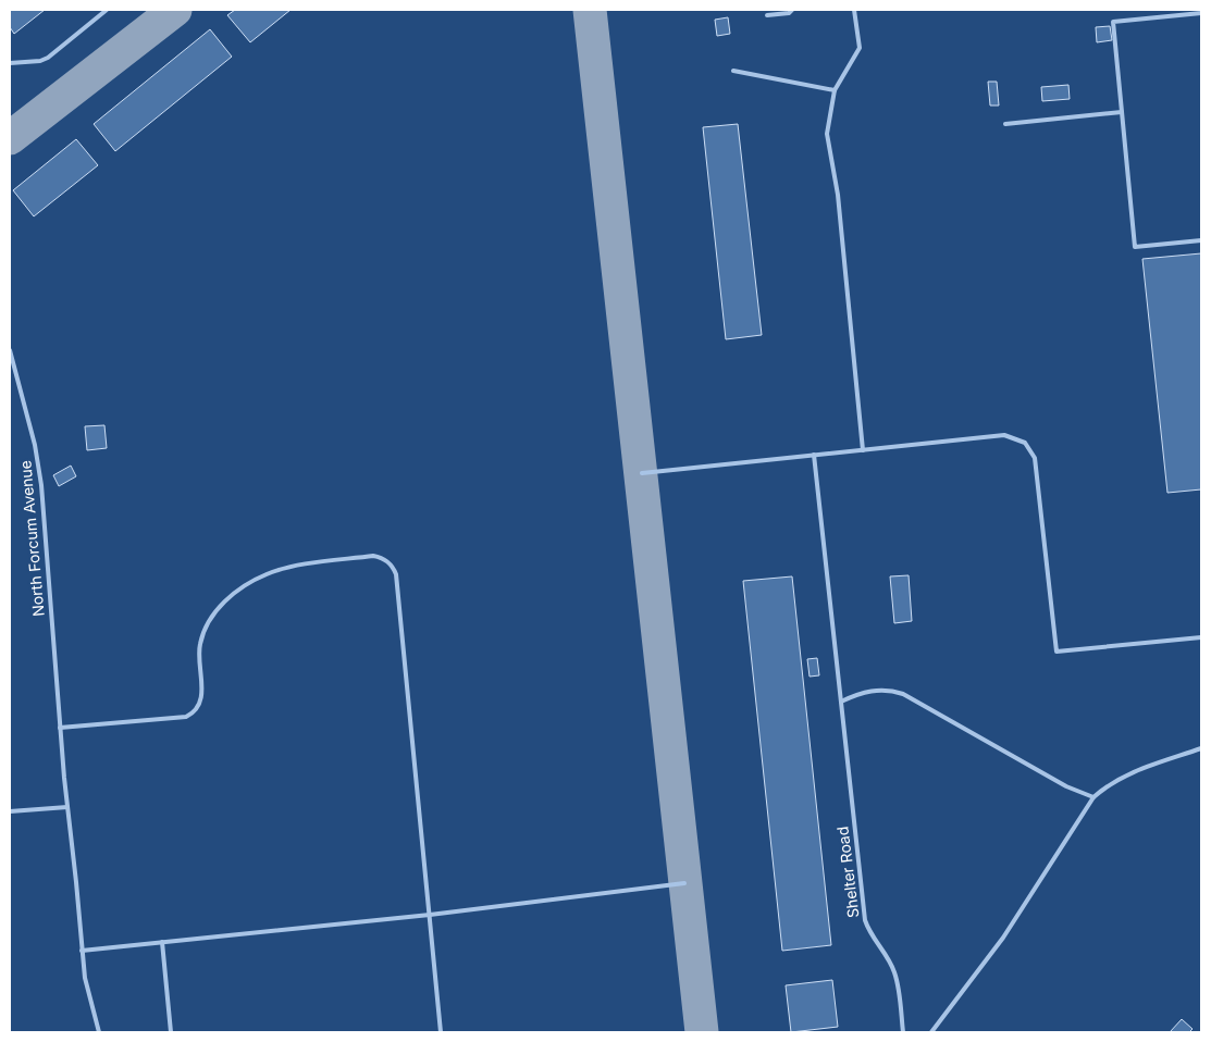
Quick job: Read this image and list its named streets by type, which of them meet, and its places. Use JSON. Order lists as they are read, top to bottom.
{
  "streets": {
    "lane": ["North Forcum Avenue", "Shelter Road"]
  }
}
